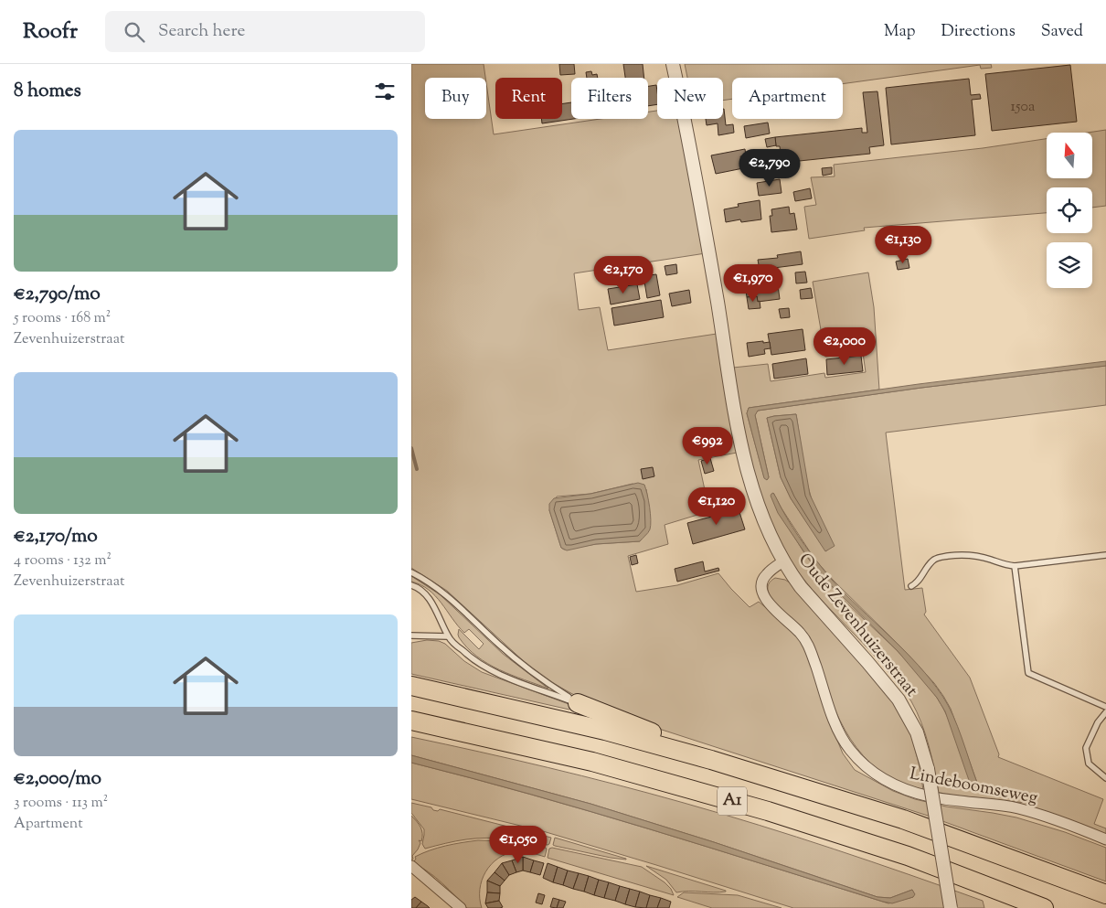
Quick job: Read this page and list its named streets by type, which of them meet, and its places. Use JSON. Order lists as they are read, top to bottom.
{
  "streets": {
    "highway": ["A1"],
    "street": ["Oude Zevenhuizerstraat", "Lindeboomseweg"]
  },
  "crossings": [
    ["Oude Zevenhuizerstraat", "Lindeboomseweg"]
  ],
  "house_numbers": ["150a"],
  "north": "top",
  "page": {
    "header": "Roofr",
    "search": "Search here",
    "nav": ["Map", "Directions", "Saved"],
    "heading": "8 homes",
    "chip": [
      "Buy",
      "Rent",
      "Filters",
      "New",
      "Apartment"
    ],
    "list": [
      {
        "name": "€2,790/mo",
        "note": "5 rooms · 168 m² · Zevenhuizerstraat"
      },
      {
        "name": "€2,170/mo",
        "note": "4 rooms · 132 m² · Zevenhuizerstraat"
      },
      {
        "name": "€2,000/mo",
        "note": "3 rooms · 113 m² · Apartment"
      }
    ],
    "price": [
      "€2,790",
      "€1,130",
      "€2,170",
      "€1,970",
      "€2,000",
      "€992",
      "€1,120",
      "€1,050"
    ]
  }
}
